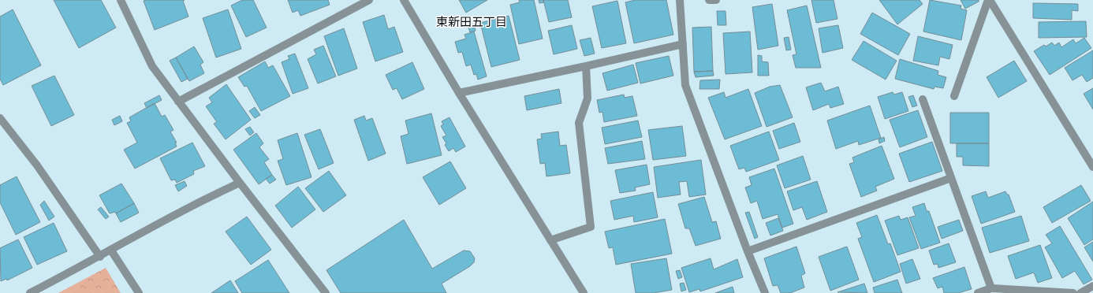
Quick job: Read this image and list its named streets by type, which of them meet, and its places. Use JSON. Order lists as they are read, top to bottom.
{
  "districts": ["東新田五丁目"]
}
